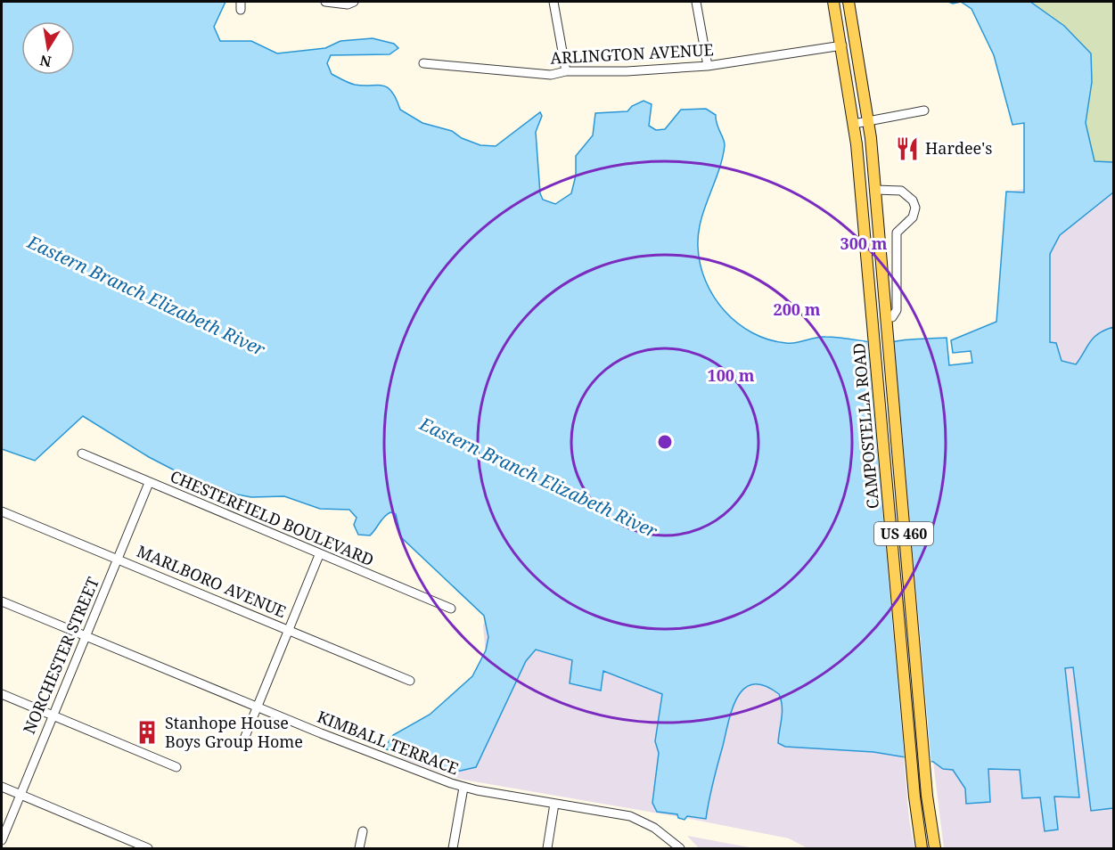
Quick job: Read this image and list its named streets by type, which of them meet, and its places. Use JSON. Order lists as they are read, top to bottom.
{
  "streets": {
    "main road": ["CAMPOSTELLA ROAD", "US 460"],
    "street": [
      "ARLINGTON AVENUE",
      "CHESTERFIELD BOULEVARD",
      "MARLBORO AVENUE",
      "NORCHESTER STREET",
      "KIMBALL TERRACE"
    ]
  },
  "crossings": [
    ["ARLINGTON AVENUE", "CAMPOSTELLA ROAD"],
    ["CHESTERFIELD BOULEVARD", "NORCHESTER STREET"],
    ["MARLBORO AVENUE", "NORCHESTER STREET"],
    ["NORCHESTER STREET", "KIMBALL TERRACE"]
  ],
  "water": ["Eastern Branch Elizabeth River"],
  "places": {
    "restaurant": ["Hardee's"],
    "building": ["Stanhope House Boys Group Home"]
  },
  "north": "bottom",
  "rings": ["300 m", "200 m", "100 m"]
}
